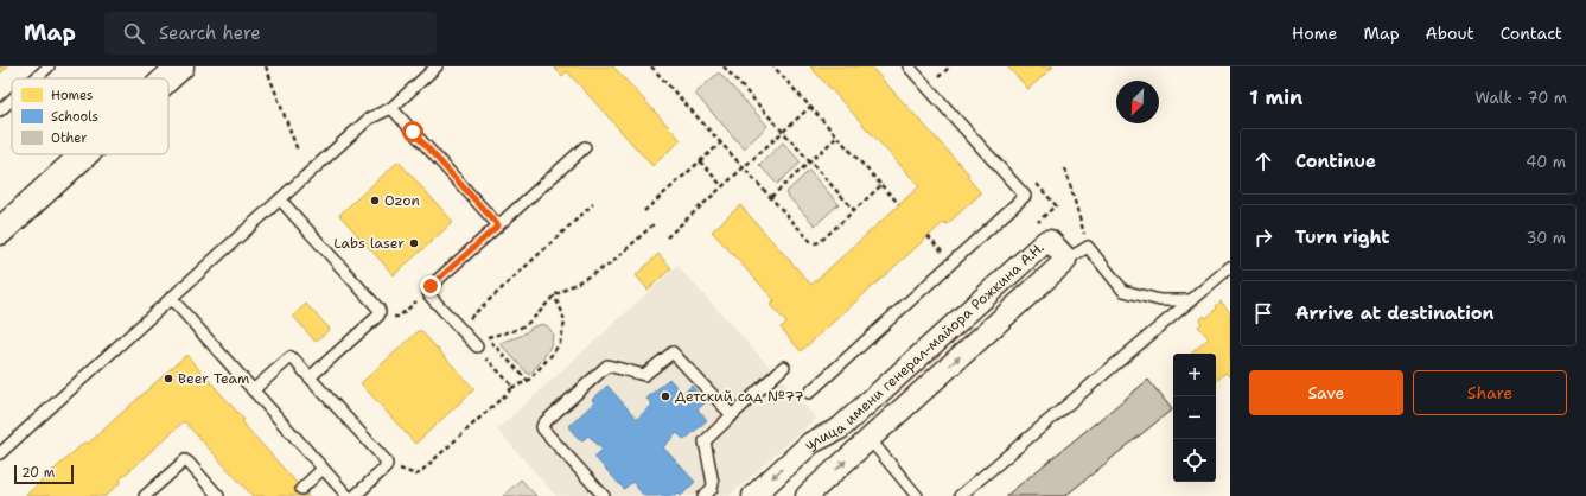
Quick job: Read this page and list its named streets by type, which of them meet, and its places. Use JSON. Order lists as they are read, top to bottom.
{
  "streets": {
    "street": ["улица имени генерал-майора Рожкина А.Н."]
  },
  "places": [
    "Ozon",
    "Labs laser",
    "Beer Team",
    "Детский сад №77"
  ],
  "legend": ["Homes", "Schools", "Other"],
  "scale_bar": "20 m",
  "north": "bottom left",
  "page": {
    "header": "Map",
    "search": "Search here",
    "nav": [
      "Home",
      "Map",
      "About",
      "Contact"
    ],
    "heading": ["1 min", "Walk · 70 m"],
    "list": [
      ["Continue", "40 m"],
      ["Turn right", "30 m"],
      "Arrive at destination"
    ],
    "map_buttons": ["+", "−"],
    "buttons": ["Save", "Share"],
    "scale": "20 m"
  }
}
